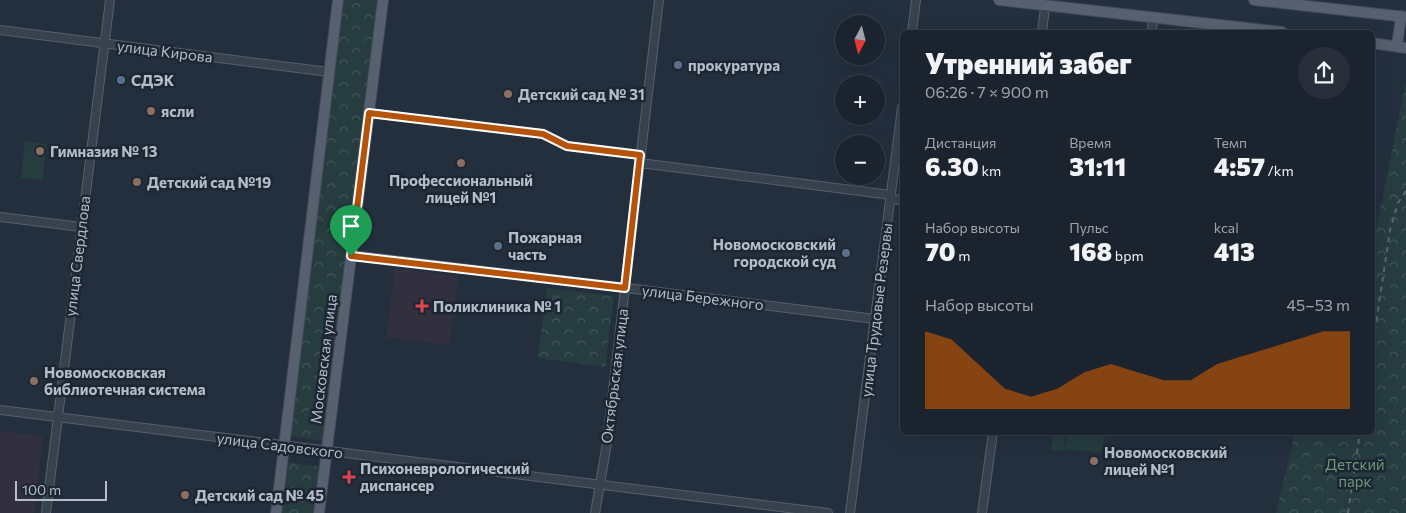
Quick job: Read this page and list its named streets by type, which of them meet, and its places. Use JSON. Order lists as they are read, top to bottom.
{
  "streets": {
    "main road": ["Московская улица"],
    "street": [
      "улица Кирова",
      "улица Свердлова",
      "улица Бережного",
      "улица Трудовые Резервы",
      "Октябрьская улица",
      "улица Садовского"
    ]
  },
  "crossings": [
    ["улица Кирова", "улица Свердлова"],
    ["улица Кирова", "Московская улица"],
    ["улица Свердлова", "улица Садовского"],
    ["улица Бережного", "улица Трудовые Резервы"],
    ["улица Бережного", "Московская улица"],
    ["улица Бережного", "Октябрьская улица"],
    ["Московская улица", "улица Садовского"],
    ["Октябрьская улица", "улица Садовского"]
  ],
  "parks": ["Детский парк"],
  "places": {
    "other": [
      "прокуратура",
      "СДЭК",
      "Детский сад № 31",
      "ясли",
      "Гимназия № 13",
      "Профессиональный лицей №1",
      "Детский сад №19",
      "Пожарная часть",
      "Новомосковский городской суд",
      "Новомосковская библиотечная система",
      "Новомосковский лицей №1",
      "Детский сад № 45"
    ],
    "health": ["Поликлиника № 1", "Психоневрологический диспансер"]
  },
  "scale_bar": "100 m",
  "north": "bottom",
  "page": {
    "map_buttons": ["+", "−"],
    "heading": ["Утренний забег", "06:26 · 7 × 900 m"],
    "stats": [
      ["Дистанция", "6.30 km"],
      ["Время", "31:11"],
      ["Темп", "4:57 /km"],
      ["Набор высоты", "70 m"],
      ["Пульс", "168 bpm"],
      ["kcal", "413"]
    ],
    "chart": ["Набор высоты", "45–53 m"],
    "scale": "100 m"
  }
}
